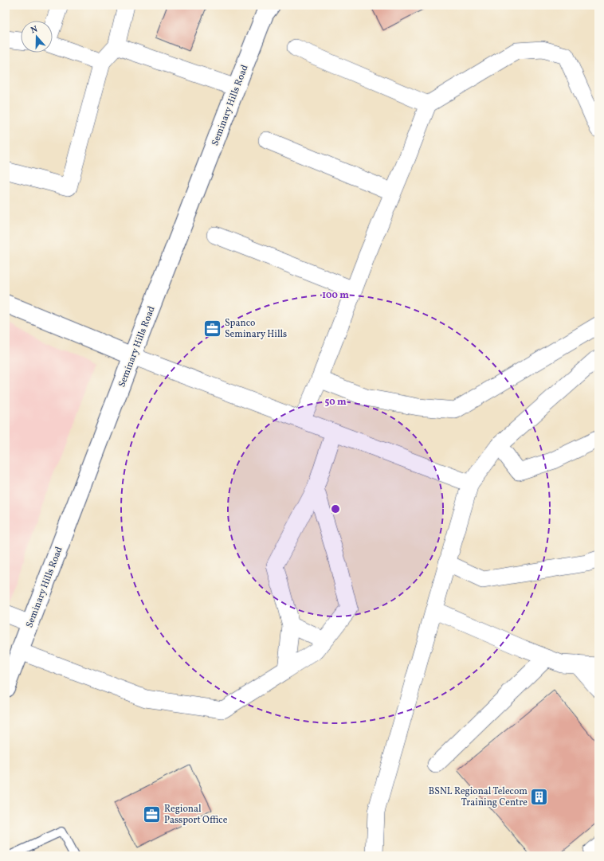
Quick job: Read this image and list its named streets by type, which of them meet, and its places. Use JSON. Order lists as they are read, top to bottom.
{
  "streets": {
    "street": ["Seminary Hills Road"]
  },
  "places": {
    "office": ["Spanco Seminary Hills", "Regional Passport Office"],
    "building": ["BSNL Regional Telecom Training Centre"]
  },
  "north": "top",
  "rings": ["100 m", "50 m"]
}
